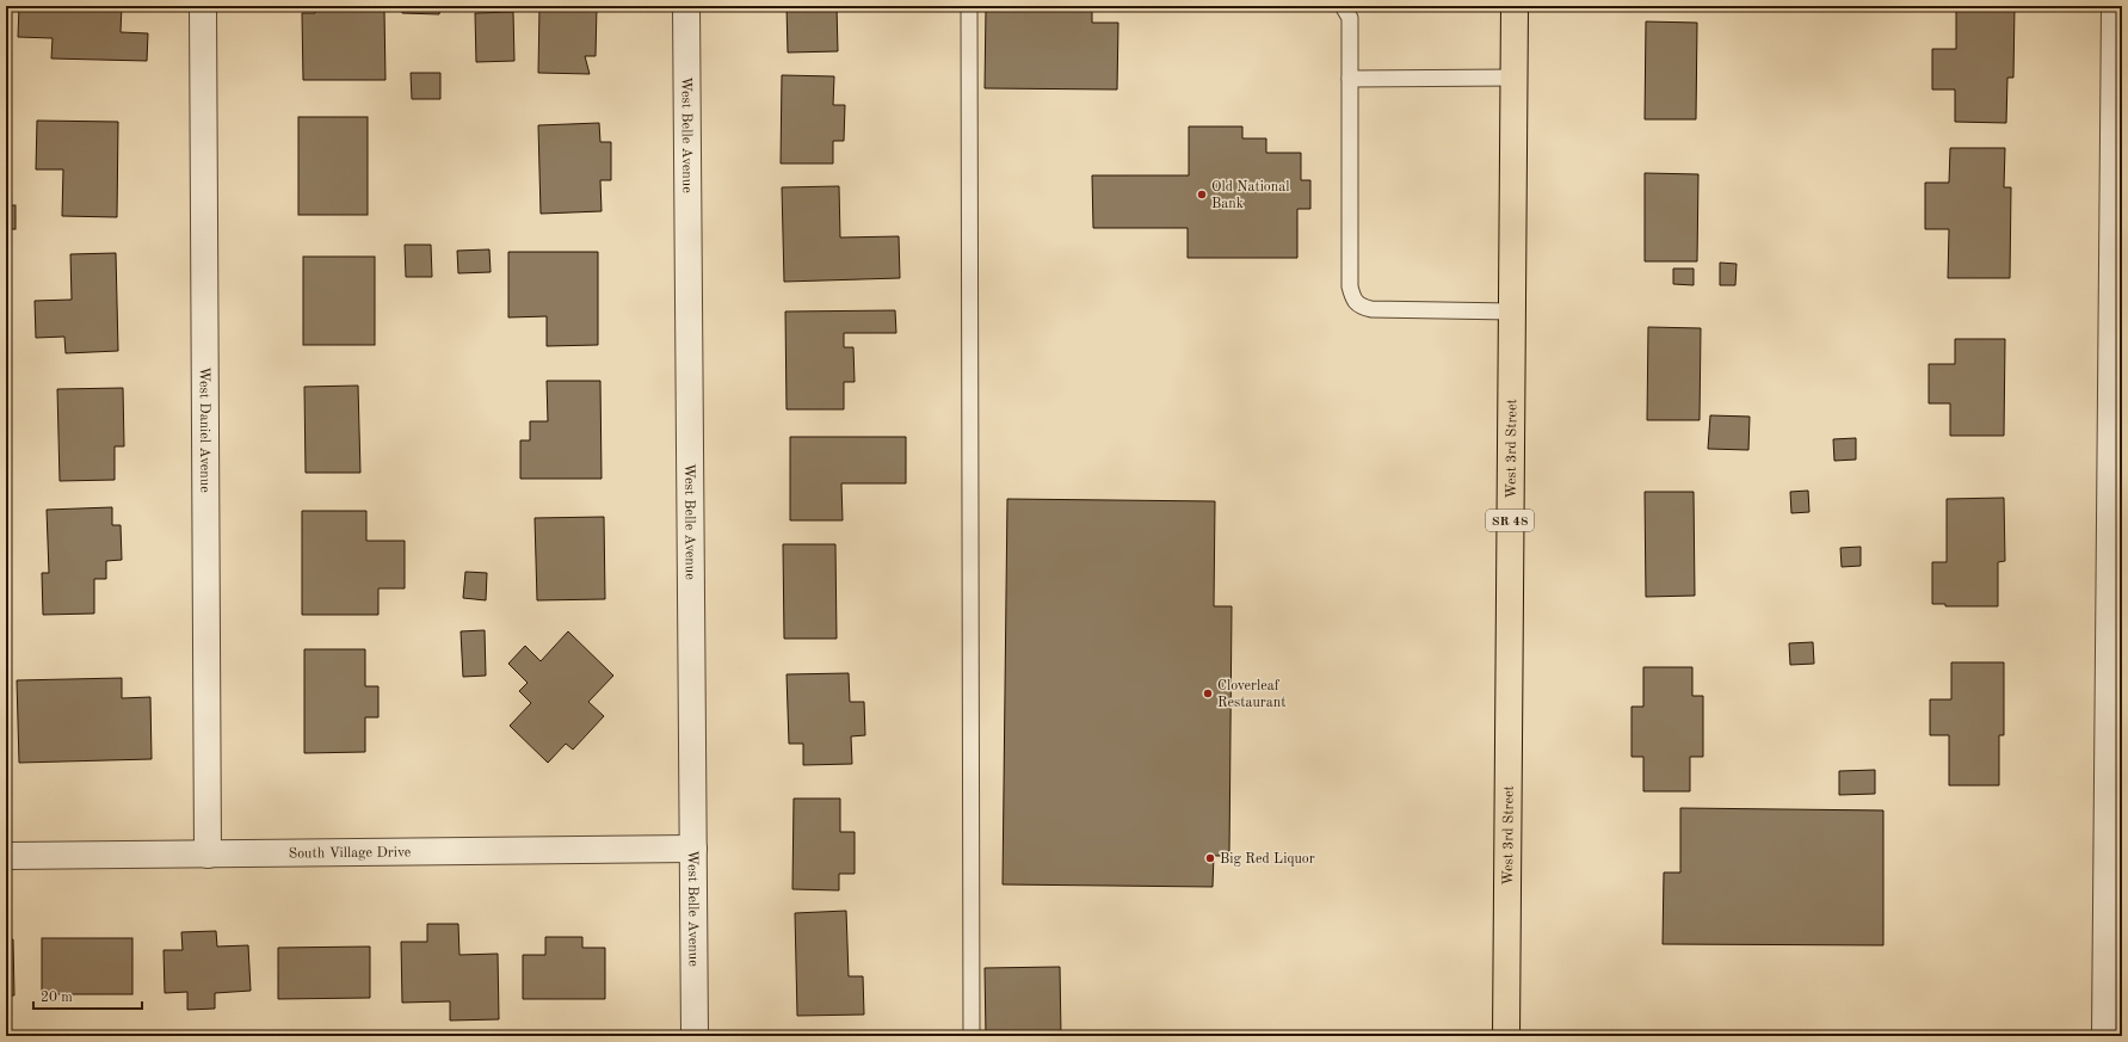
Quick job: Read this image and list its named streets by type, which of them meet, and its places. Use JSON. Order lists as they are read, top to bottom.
{
  "streets": {
    "main road": ["West 3rd Street", "SR 48"],
    "street": ["West Belle Avenue", "West Daniel Avenue", "South Village Drive"]
  },
  "crossings": [
    ["West Belle Avenue", "South Village Drive"],
    ["West Daniel Avenue", "South Village Drive"]
  ],
  "places": ["Old National Bank", "Cloverleaf Restaurant", "Big Red Liquor"],
  "scale_bar": "20 m"
}
